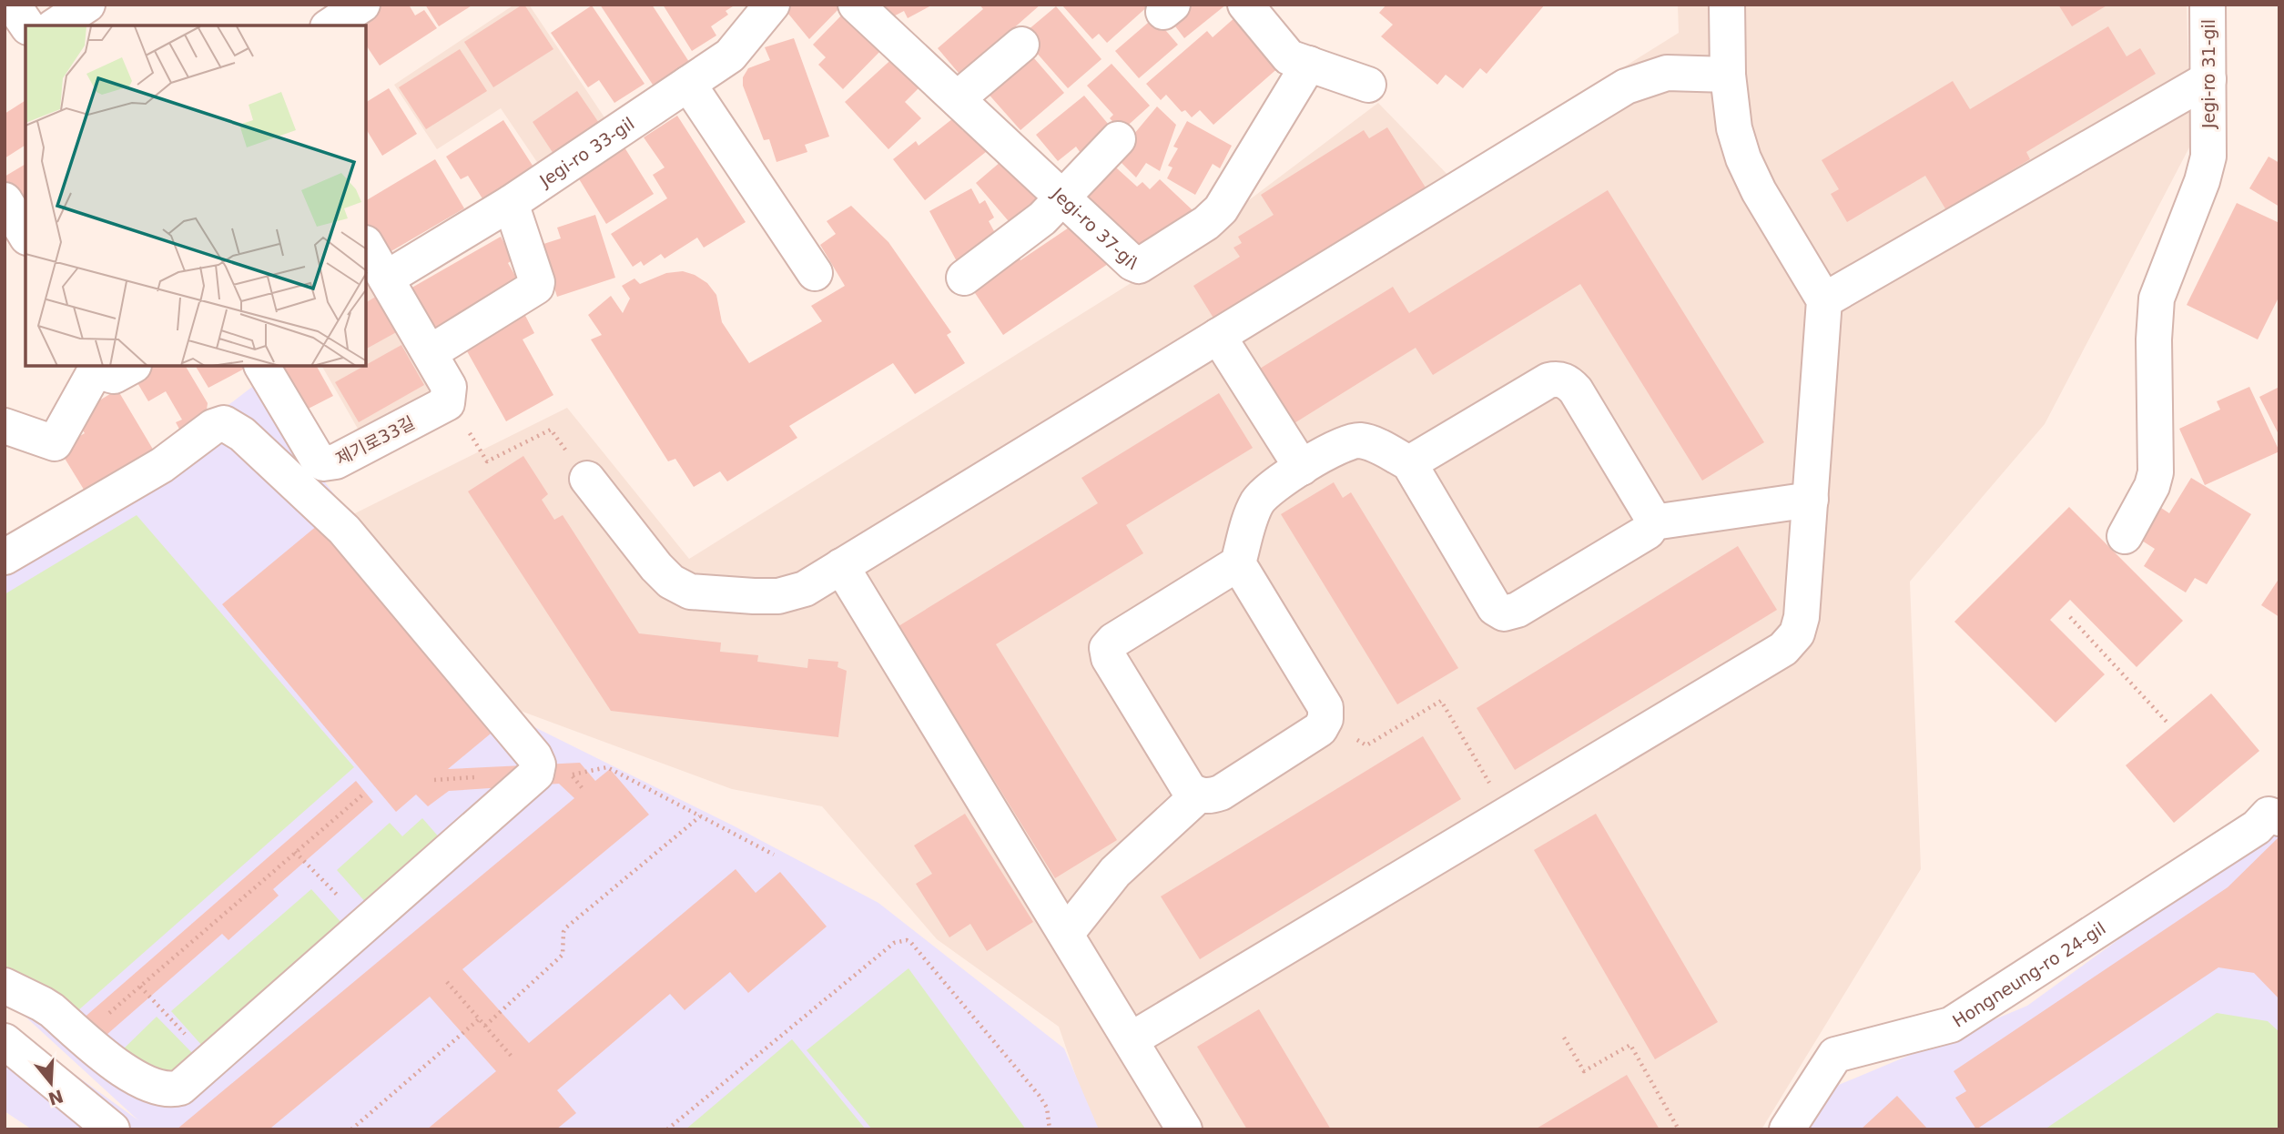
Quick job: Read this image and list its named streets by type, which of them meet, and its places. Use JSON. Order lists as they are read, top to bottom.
{
  "streets": {
    "street": [
      "Jegi-ro 31-gil",
      "Jegi-ro 33-gil",
      "Jegi-ro 37-gil",
      "제기로33길",
      "Hongneung-ro 24-gil"
    ]
  },
  "north": "bottom"
}
